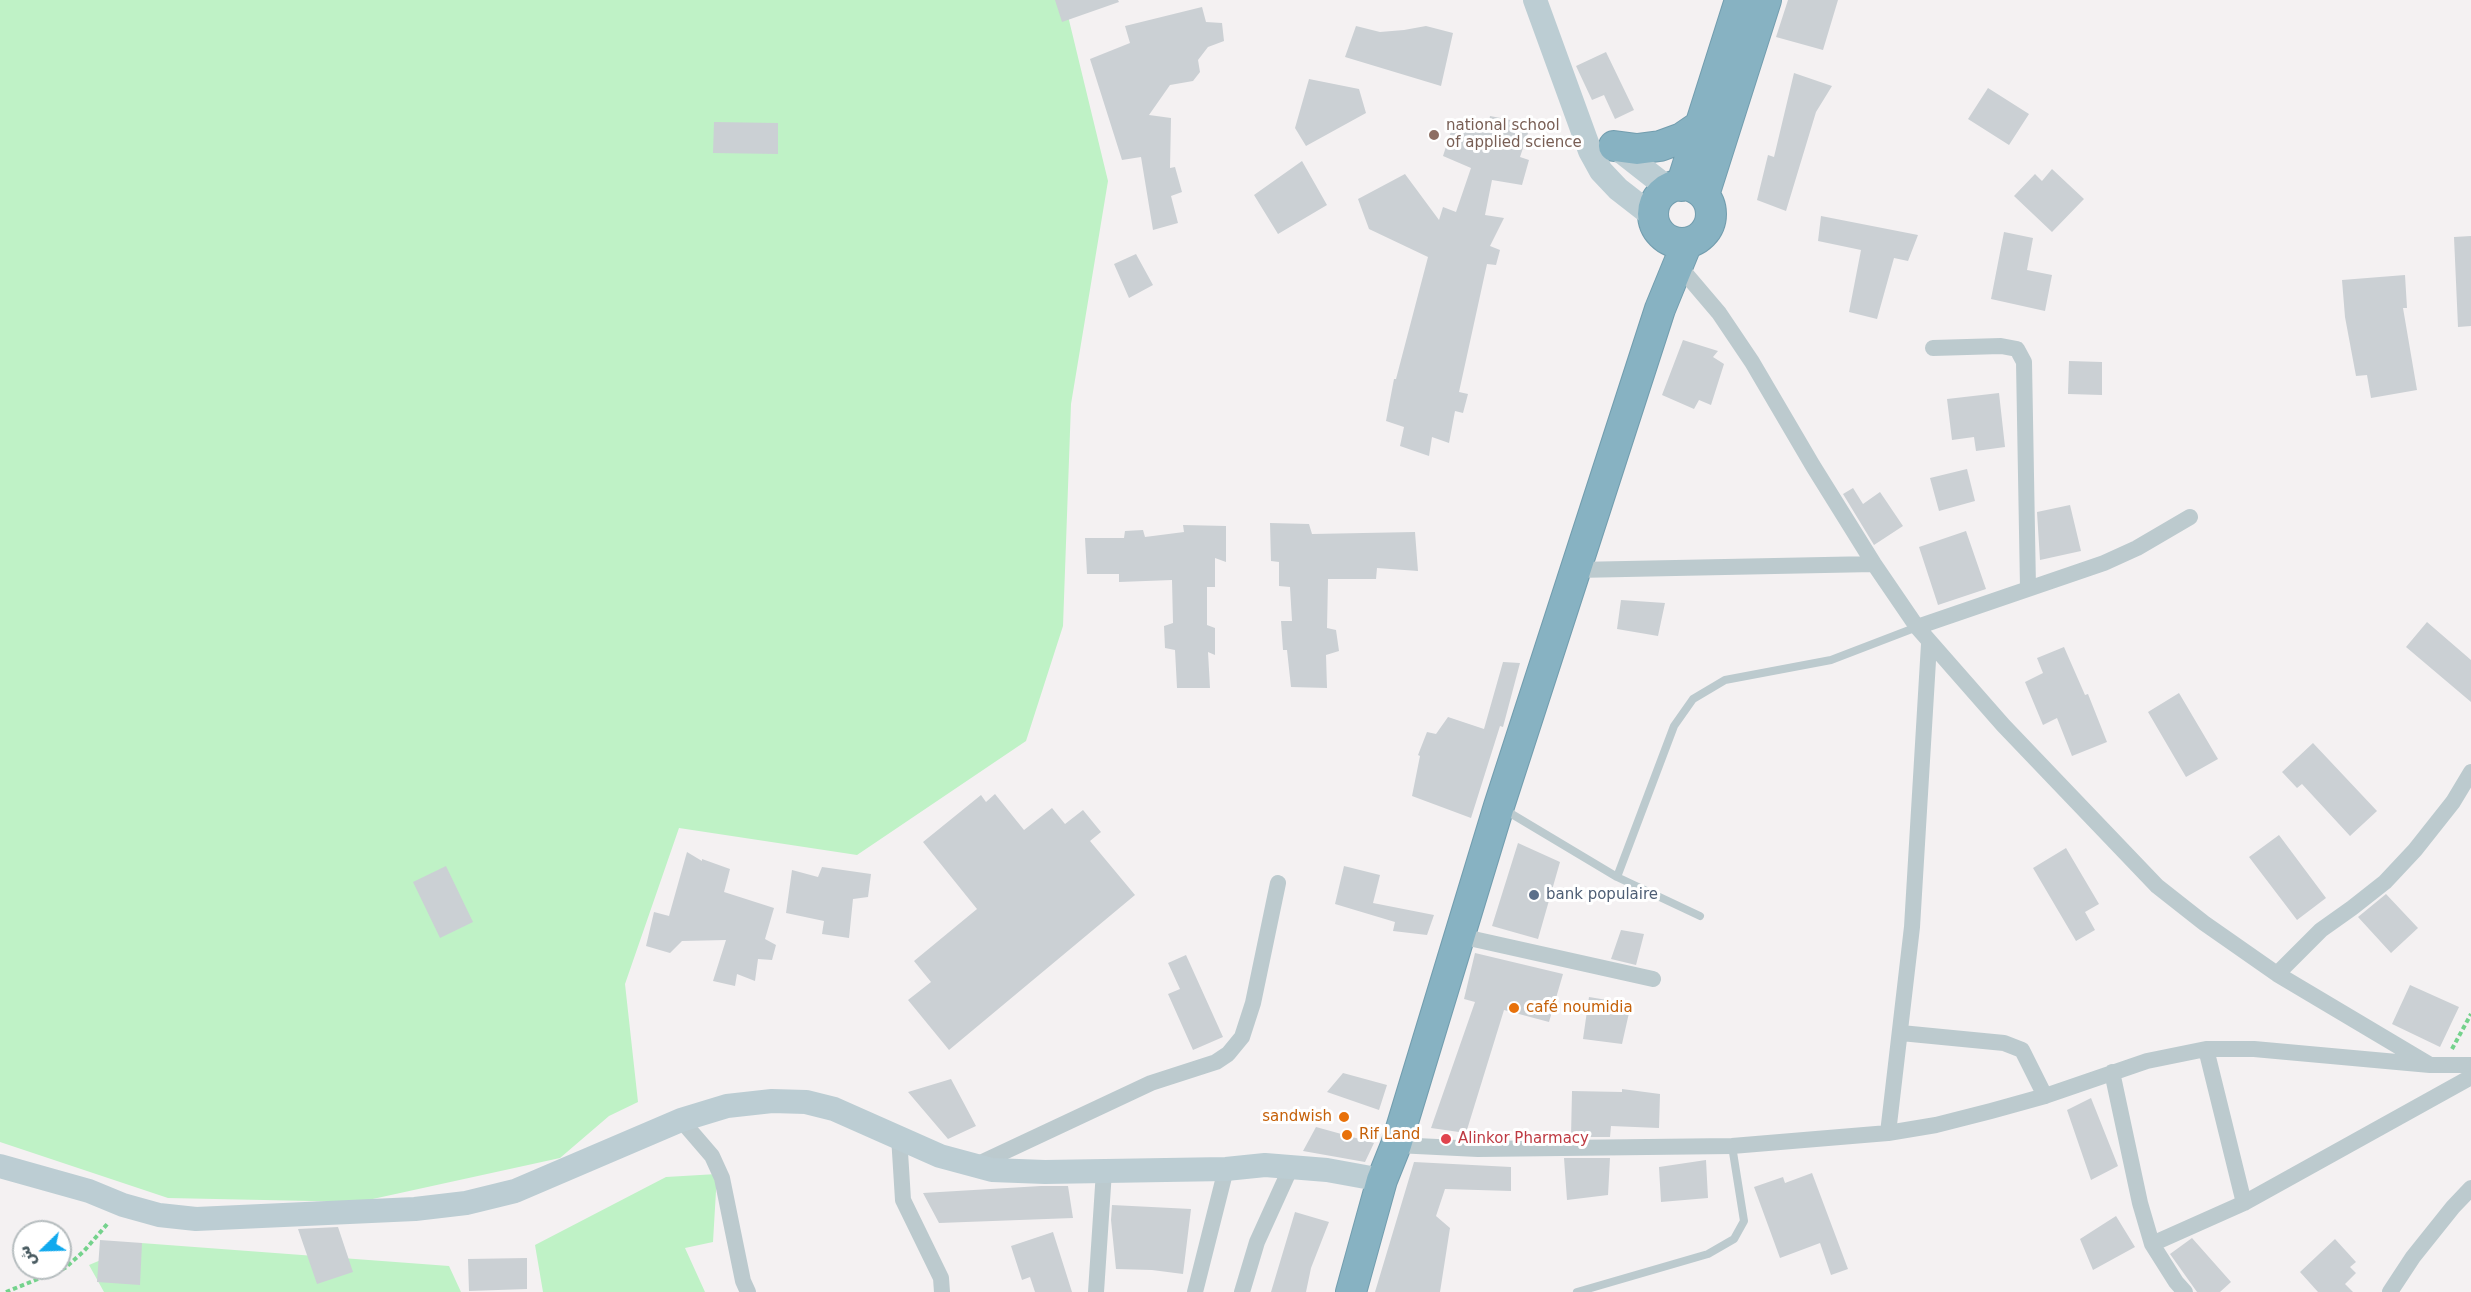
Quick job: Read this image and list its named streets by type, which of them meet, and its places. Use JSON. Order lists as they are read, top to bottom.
{
  "places": [
    "national school of applied science",
    "bank populaire",
    "café noumidia",
    "sandwish",
    "Rif Land",
    "Alinkor Pharmacy"
  ],
  "north": "bottom left"
}
